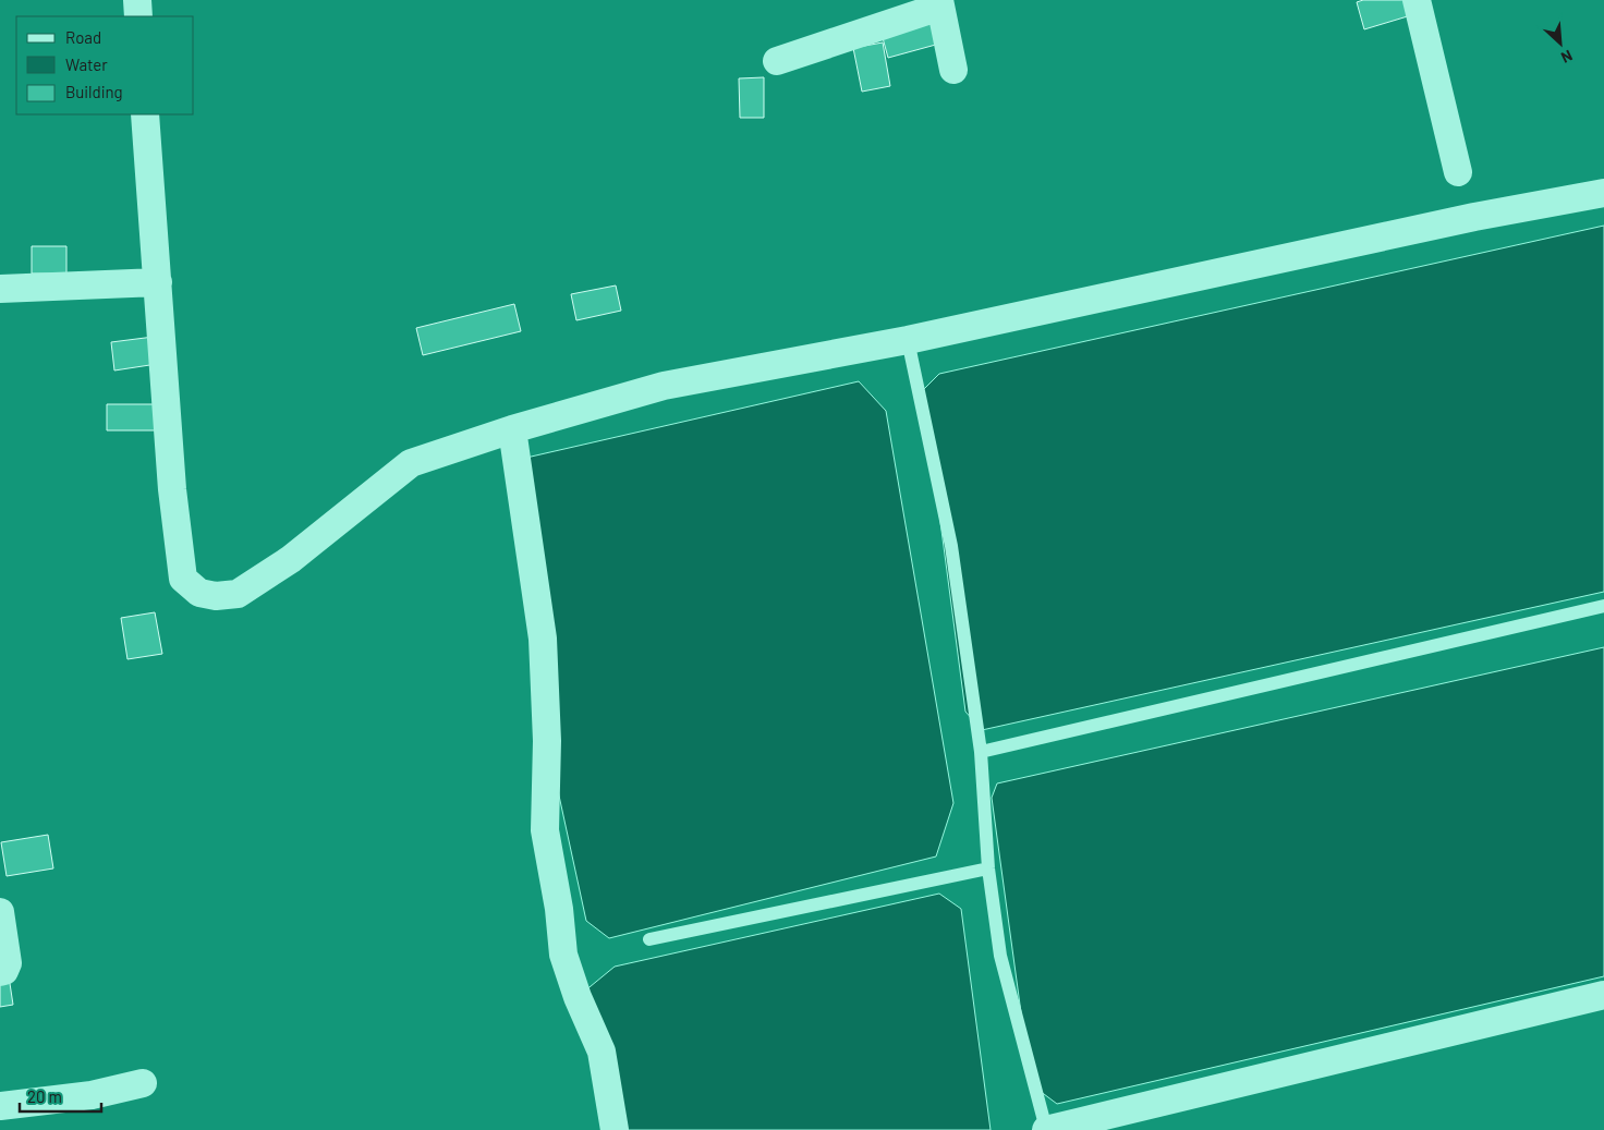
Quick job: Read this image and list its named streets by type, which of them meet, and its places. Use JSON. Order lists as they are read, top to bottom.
{
  "legend": ["Road", "Water", "Building"],
  "scale_bar": "20 m",
  "north": "bottom right"
}
